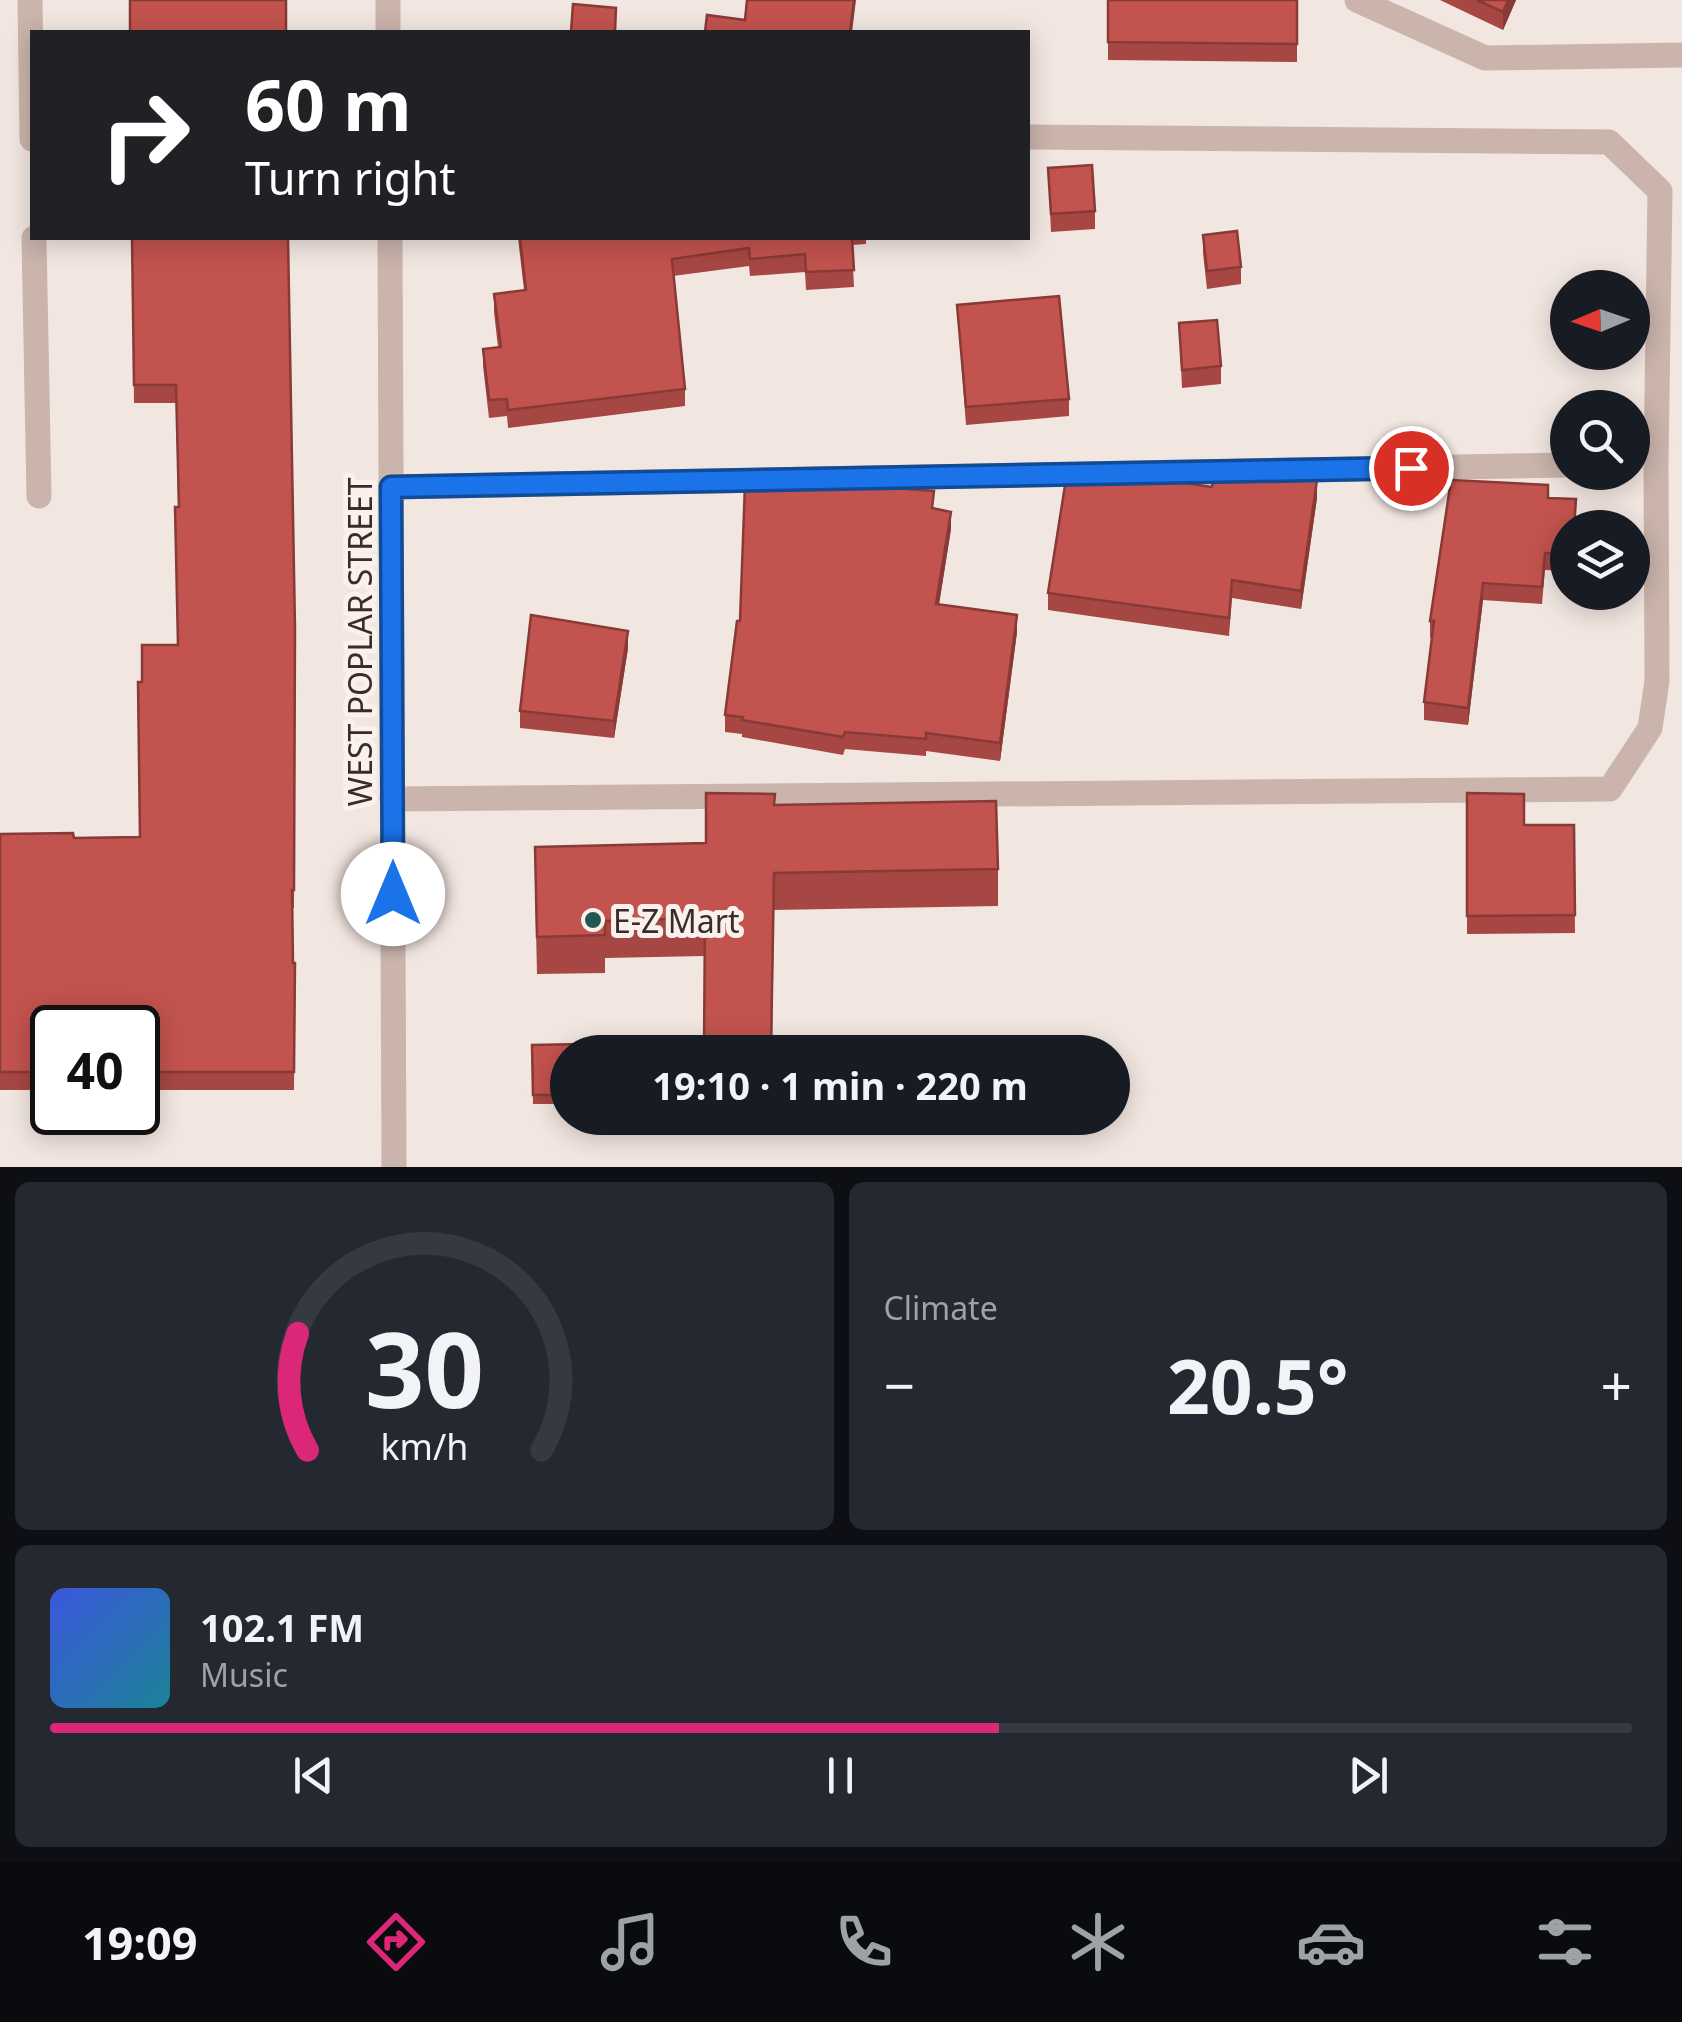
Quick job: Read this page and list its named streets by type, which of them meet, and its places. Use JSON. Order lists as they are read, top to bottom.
{
  "streets": {
    "street": ["WEST POPLAR STREET"]
  },
  "places": ["E-Z Mart"],
  "north": "left",
  "page": {
    "turn": ["60 m", "Turn right"],
    "limit": "40",
    "trip": "19:10 · 1 min · 220 m",
    "tile": "Climate",
    "heat": ["−", "20.5°", "+"],
    "song": ["102.1 FM", "Music"],
    "tabs": "19:09",
    "gauge": ["30", "km/h"]
  }
}
